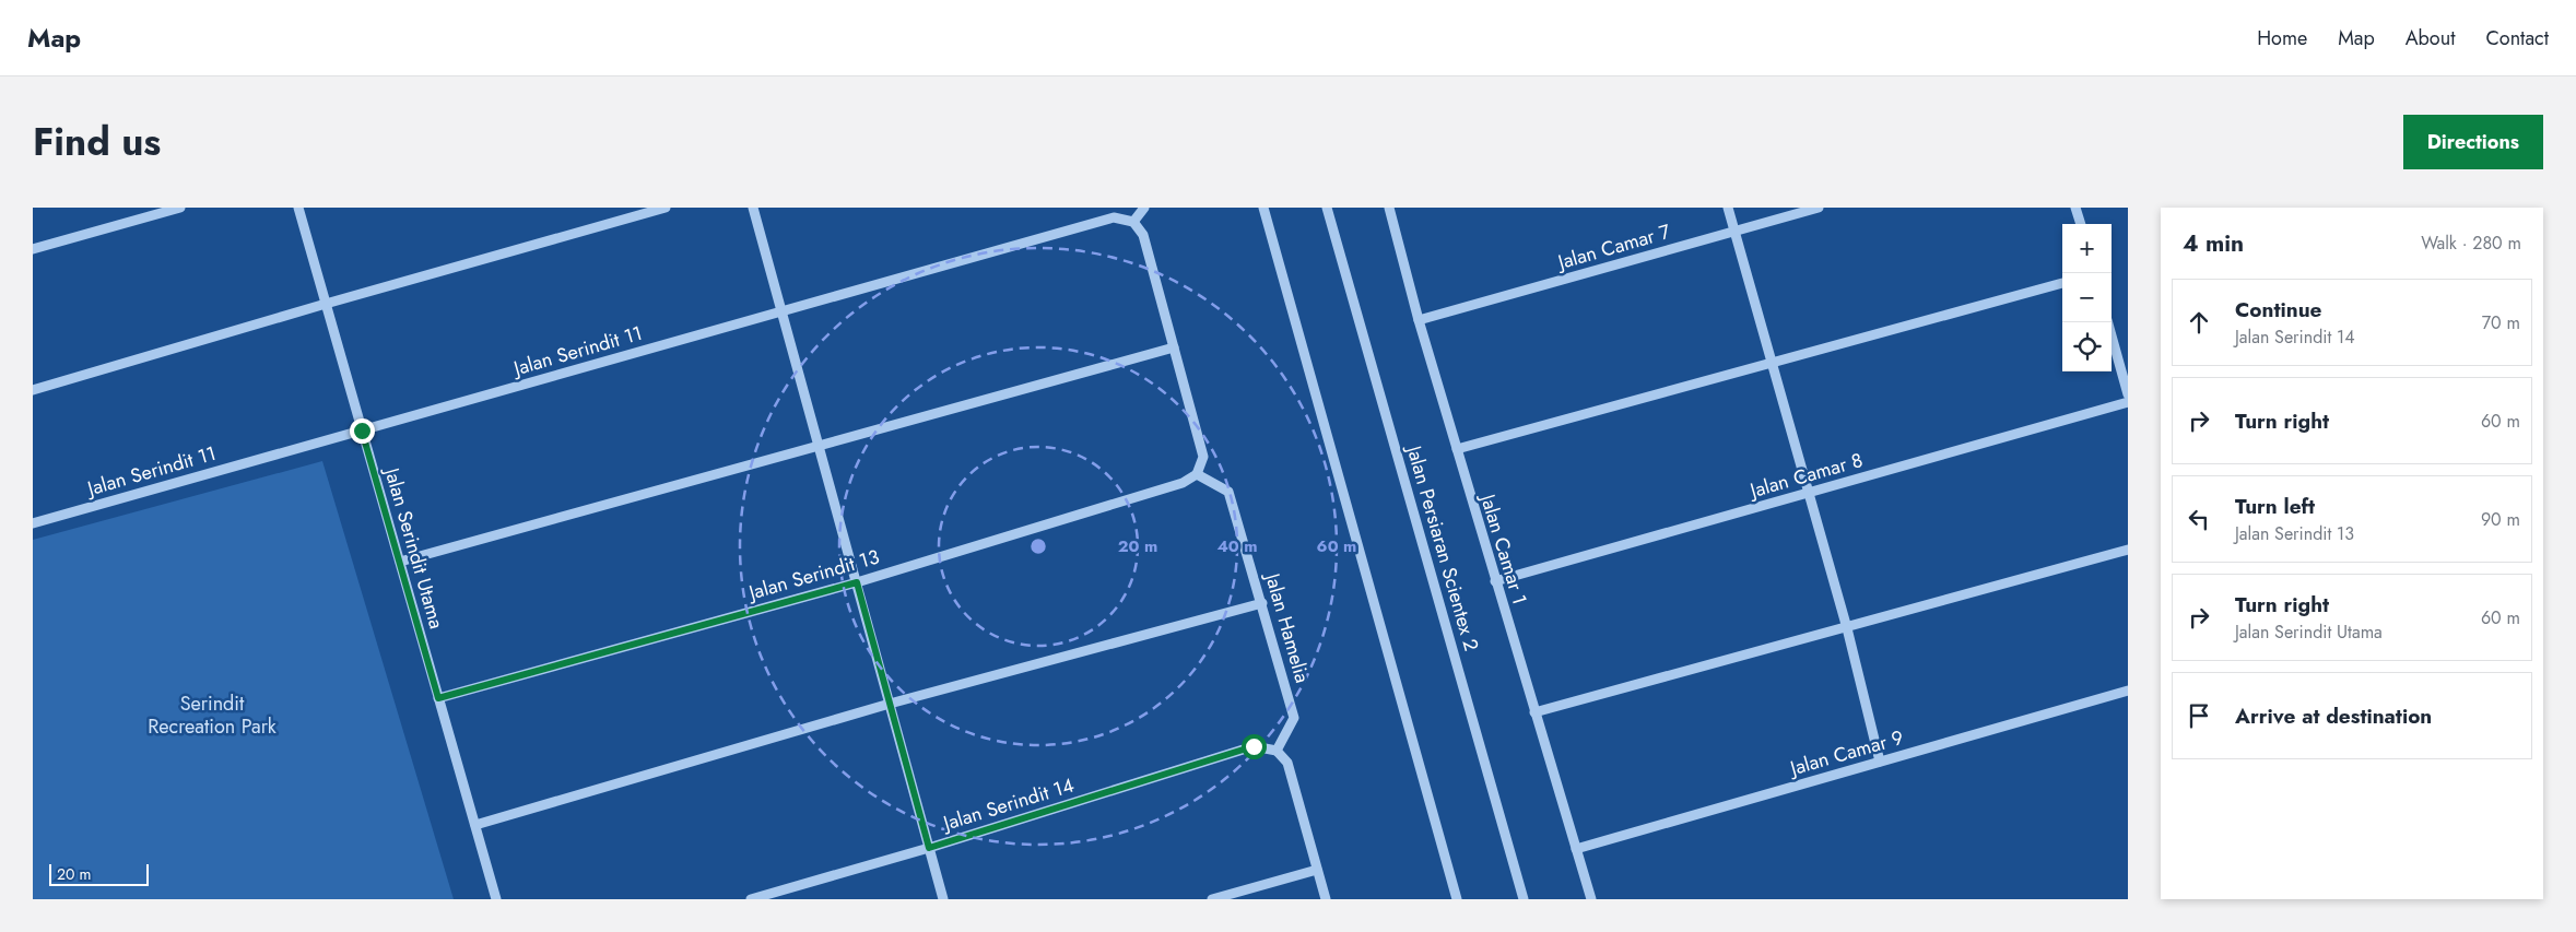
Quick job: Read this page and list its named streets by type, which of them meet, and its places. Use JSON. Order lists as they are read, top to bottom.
{
  "streets": {
    "street": [
      "Jalan Camar 7",
      "Jalan Serindit 11",
      "Jalan Camar 8",
      "Jalan Serindit Utama",
      "Jalan Persiaran Scientex 2",
      "Jalan Camar 1",
      "Jalan Serindit 13",
      "Jalan Hamelia",
      "Jalan Camar 9",
      "Jalan Serindit 14"
    ]
  },
  "crossings": [
    ["Jalan Camar 7", "Jalan Camar 1"],
    ["Jalan Serindit 11", "Jalan Serindit Utama"],
    ["Jalan Camar 8", "Jalan Camar 1"],
    ["Jalan Serindit Utama", "Jalan Serindit 13"],
    ["Jalan Camar 1", "Jalan Camar 9"],
    ["Jalan Serindit 13", "Jalan Hamelia"],
    ["Jalan Hamelia", "Jalan Serindit 14"]
  ],
  "parks": ["Serindit Recreation Park"],
  "scale_bar": "20 m",
  "page": {
    "header": "Map",
    "nav": [
      "Home",
      "Map",
      "About",
      "Contact"
    ],
    "title": "Find us",
    "buttons": "Directions",
    "heading": ["4 min", "Walk · 280 m"],
    "map_buttons": ["+", "−"],
    "list": [
      ["Continue", "Jalan Serindit 14", "70 m"],
      ["Turn right", "60 m"],
      ["Turn left", "Jalan Serindit 13", "90 m"],
      ["Turn right", "Jalan Serindit Utama", "60 m"],
      "Arrive at destination"
    ],
    "scale": "20 m"
  },
  "rings": ["20 m", "40 m", "60 m"]
}
